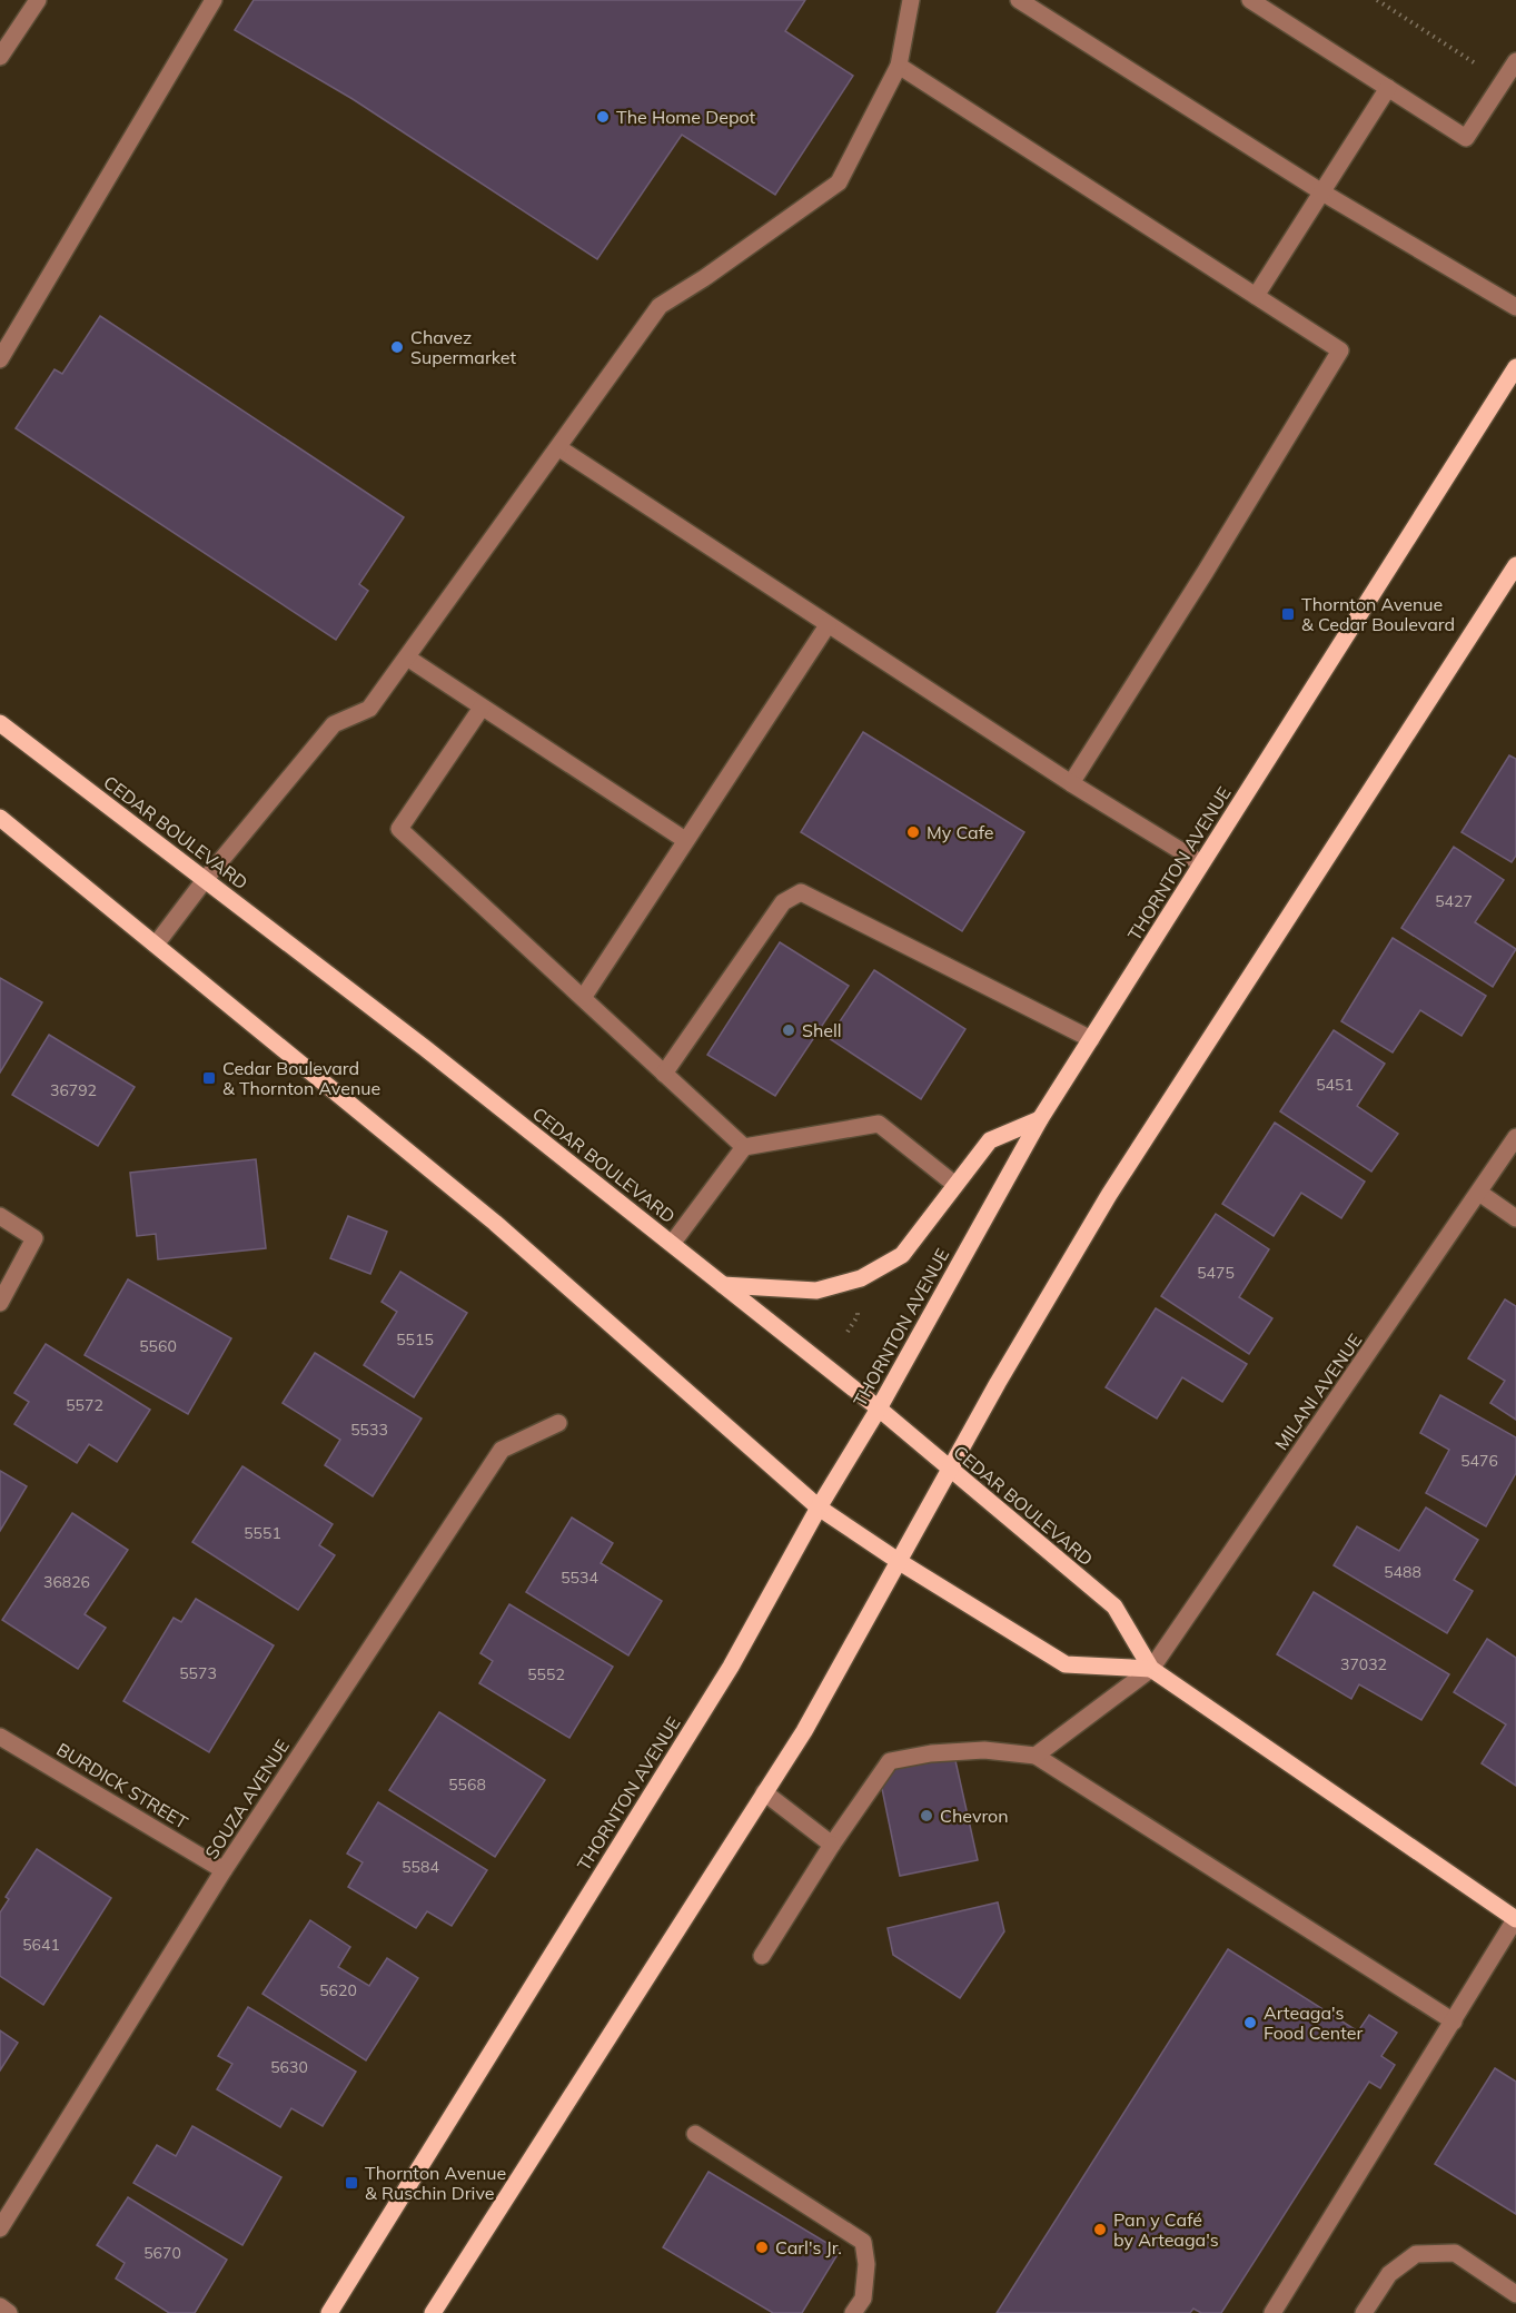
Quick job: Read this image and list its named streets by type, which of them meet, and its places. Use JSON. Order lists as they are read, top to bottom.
{
  "streets": {
    "main road": ["CEDAR BOULEVARD", "THORNTON AVENUE"],
    "street": ["MILANI AVENUE", "BURDICK STREET", "SOUZA AVENUE"]
  },
  "crossings": [
    ["CEDAR BOULEVARD", "THORNTON AVENUE"],
    ["CEDAR BOULEVARD", "MILANI AVENUE"],
    ["BURDICK STREET", "SOUZA AVENUE"]
  ],
  "places": {
    "other": [
      "The Home Depot",
      "Chavez Supermarket",
      "My Cafe",
      "Shell",
      "Chevron",
      "Arteaga's Food Center",
      "Pan y Café by Arteaga's",
      "Carl's Jr."
    ],
    "transit": ["Thornton Avenue & Cedar Boulevard", "Cedar Boulevard & Thornton Avenue", "Thornton Avenue & Ruschin Drive"]
  },
  "house_numbers": [
    "5427",
    "5451",
    "36792",
    "5475",
    "5515",
    "5560",
    "5572",
    "5533",
    "5476",
    "5551",
    "5488",
    "5534",
    "36826",
    "37032",
    "5573",
    "5552",
    "5568",
    "5584",
    "5641",
    "5620",
    "5630",
    "5670"
  ]
}
